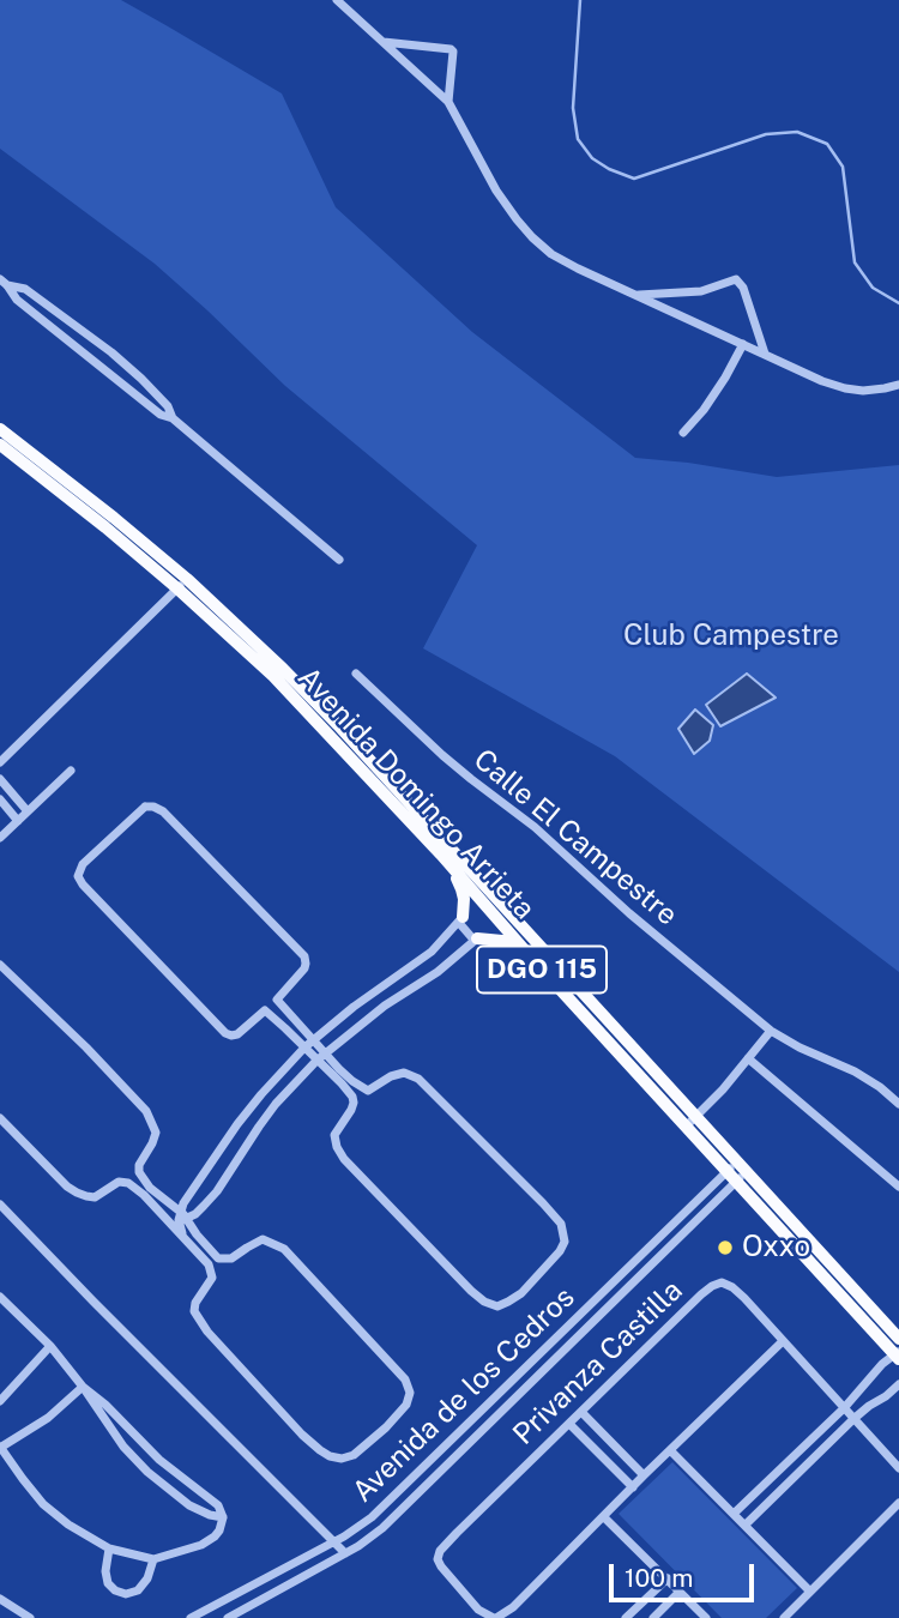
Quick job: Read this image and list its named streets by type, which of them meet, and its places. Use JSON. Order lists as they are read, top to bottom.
{
  "streets": {
    "main road": ["Avenida Domingo Arrieta", "DGO 115"],
    "street": ["Calle El Campestre", "Privanza Castilla", "Avenida de los Cedros"]
  },
  "crossings": [
    ["Avenida Domingo Arrieta", "Avenida de los Cedros"]
  ],
  "parks": ["Club Campestre"],
  "places": ["Oxxo"],
  "scale_bar": "100 m"
}
